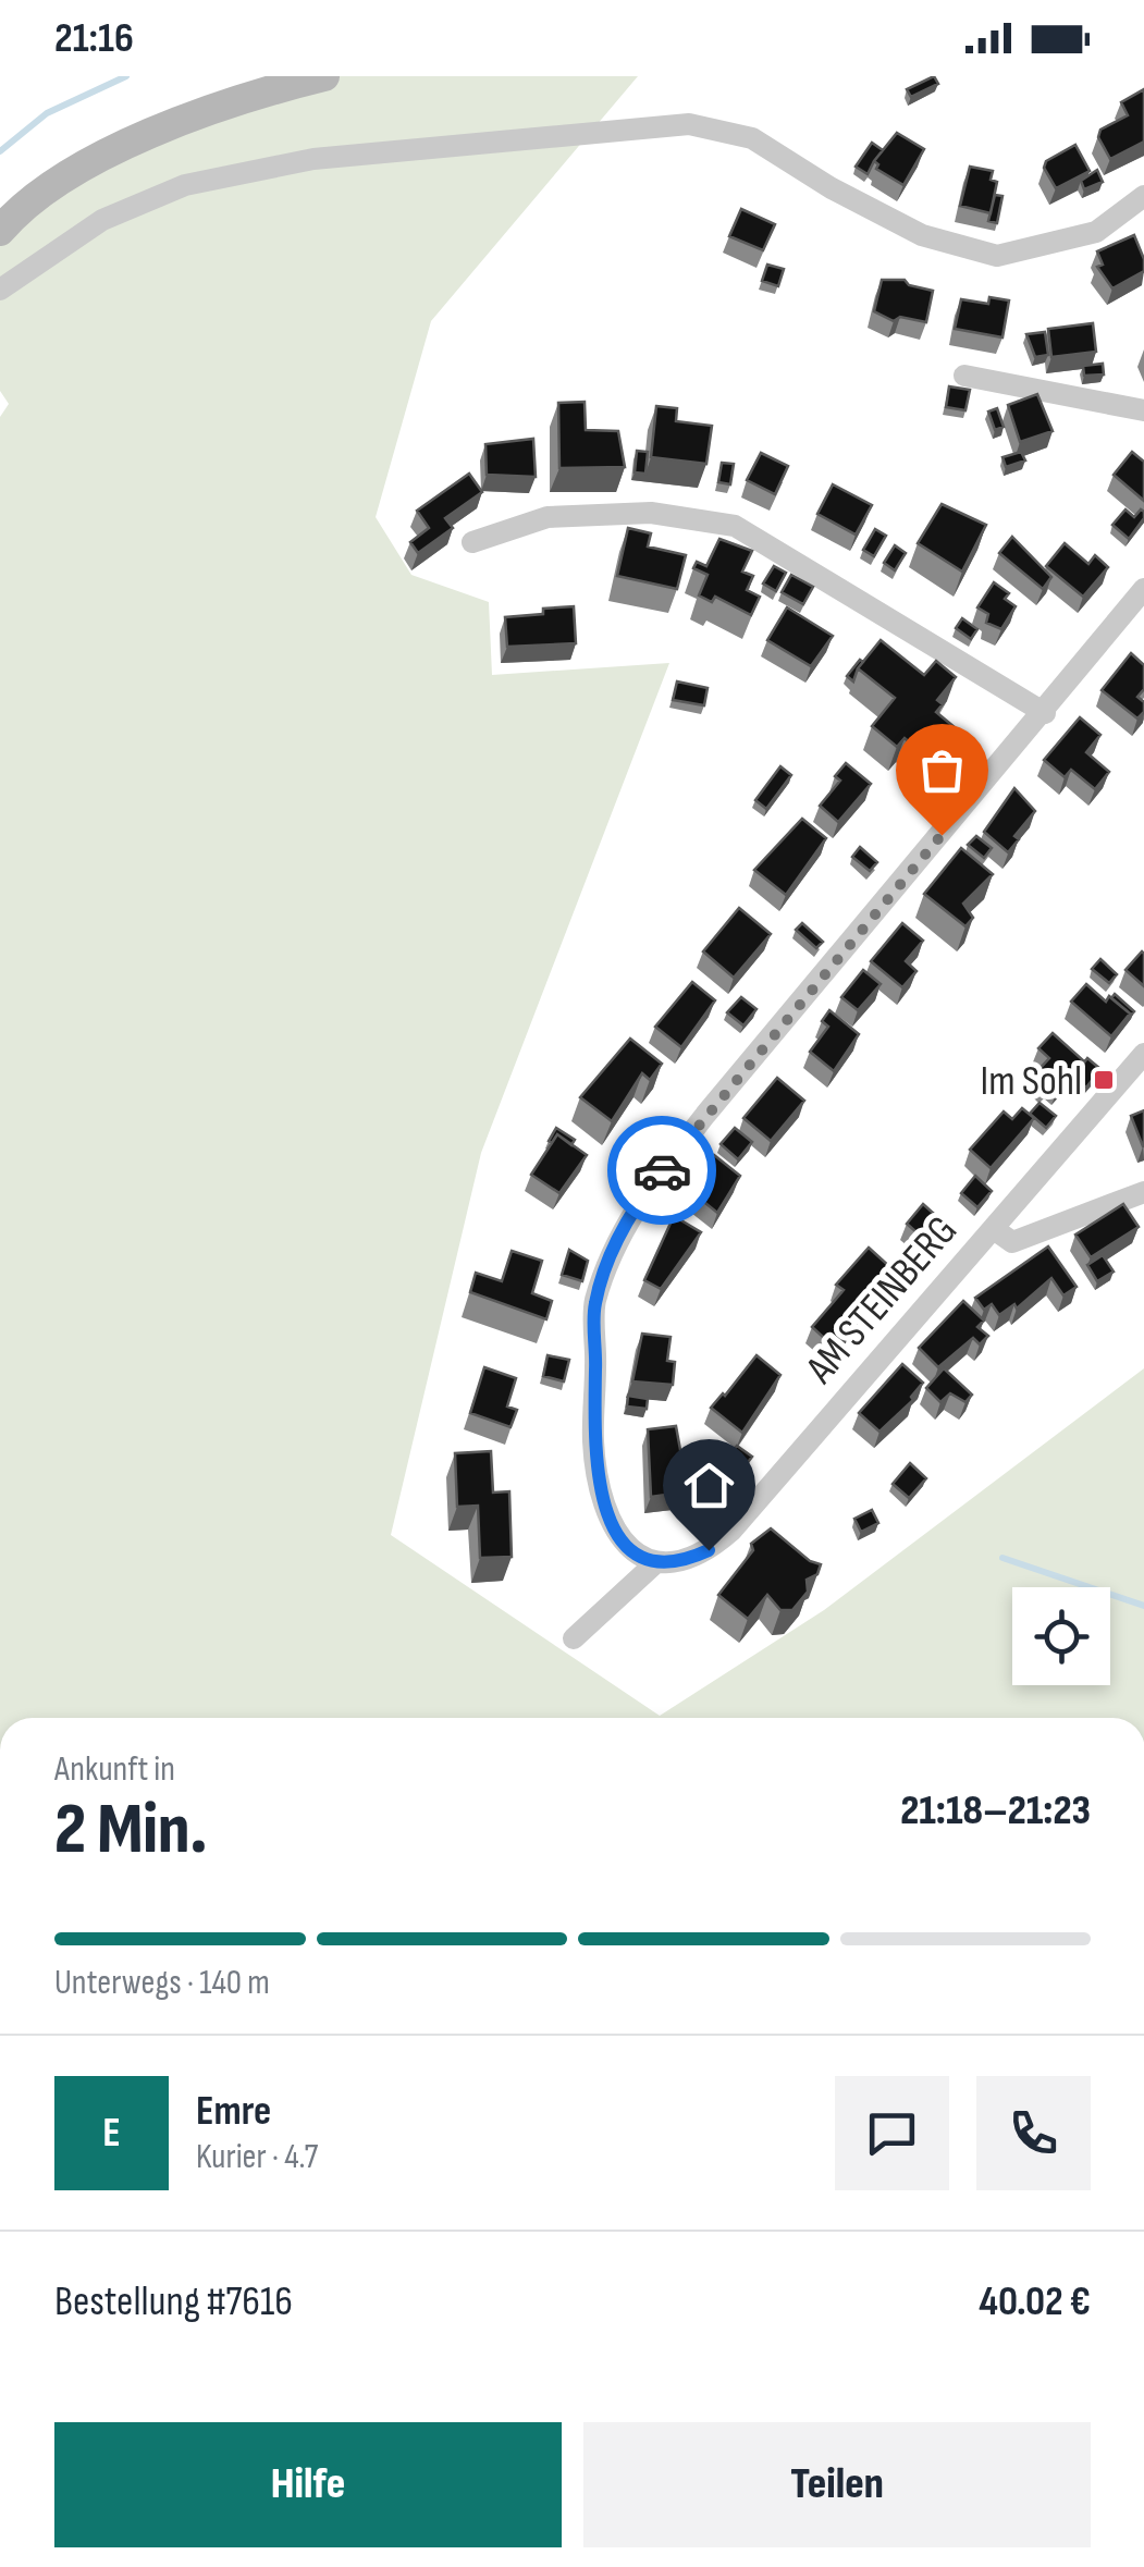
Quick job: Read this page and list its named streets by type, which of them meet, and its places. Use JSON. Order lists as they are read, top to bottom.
{
  "streets": {
    "street": ["AM STEINBERG"]
  },
  "places": {
    "transit": ["Im Sohl"]
  },
  "page": {
    "status": "21:16",
    "heading": ["2 Min.", "Ankunft in", "21:18–21:23"],
    "panel": [
      "Emre",
      "Kurier · 4.7",
      "Bestellung #7616",
      "40.02 €"
    ],
    "bar": "Unterwegs · 140 m",
    "round": "E",
    "buttons": ["Hilfe", "Teilen"]
  }
}
